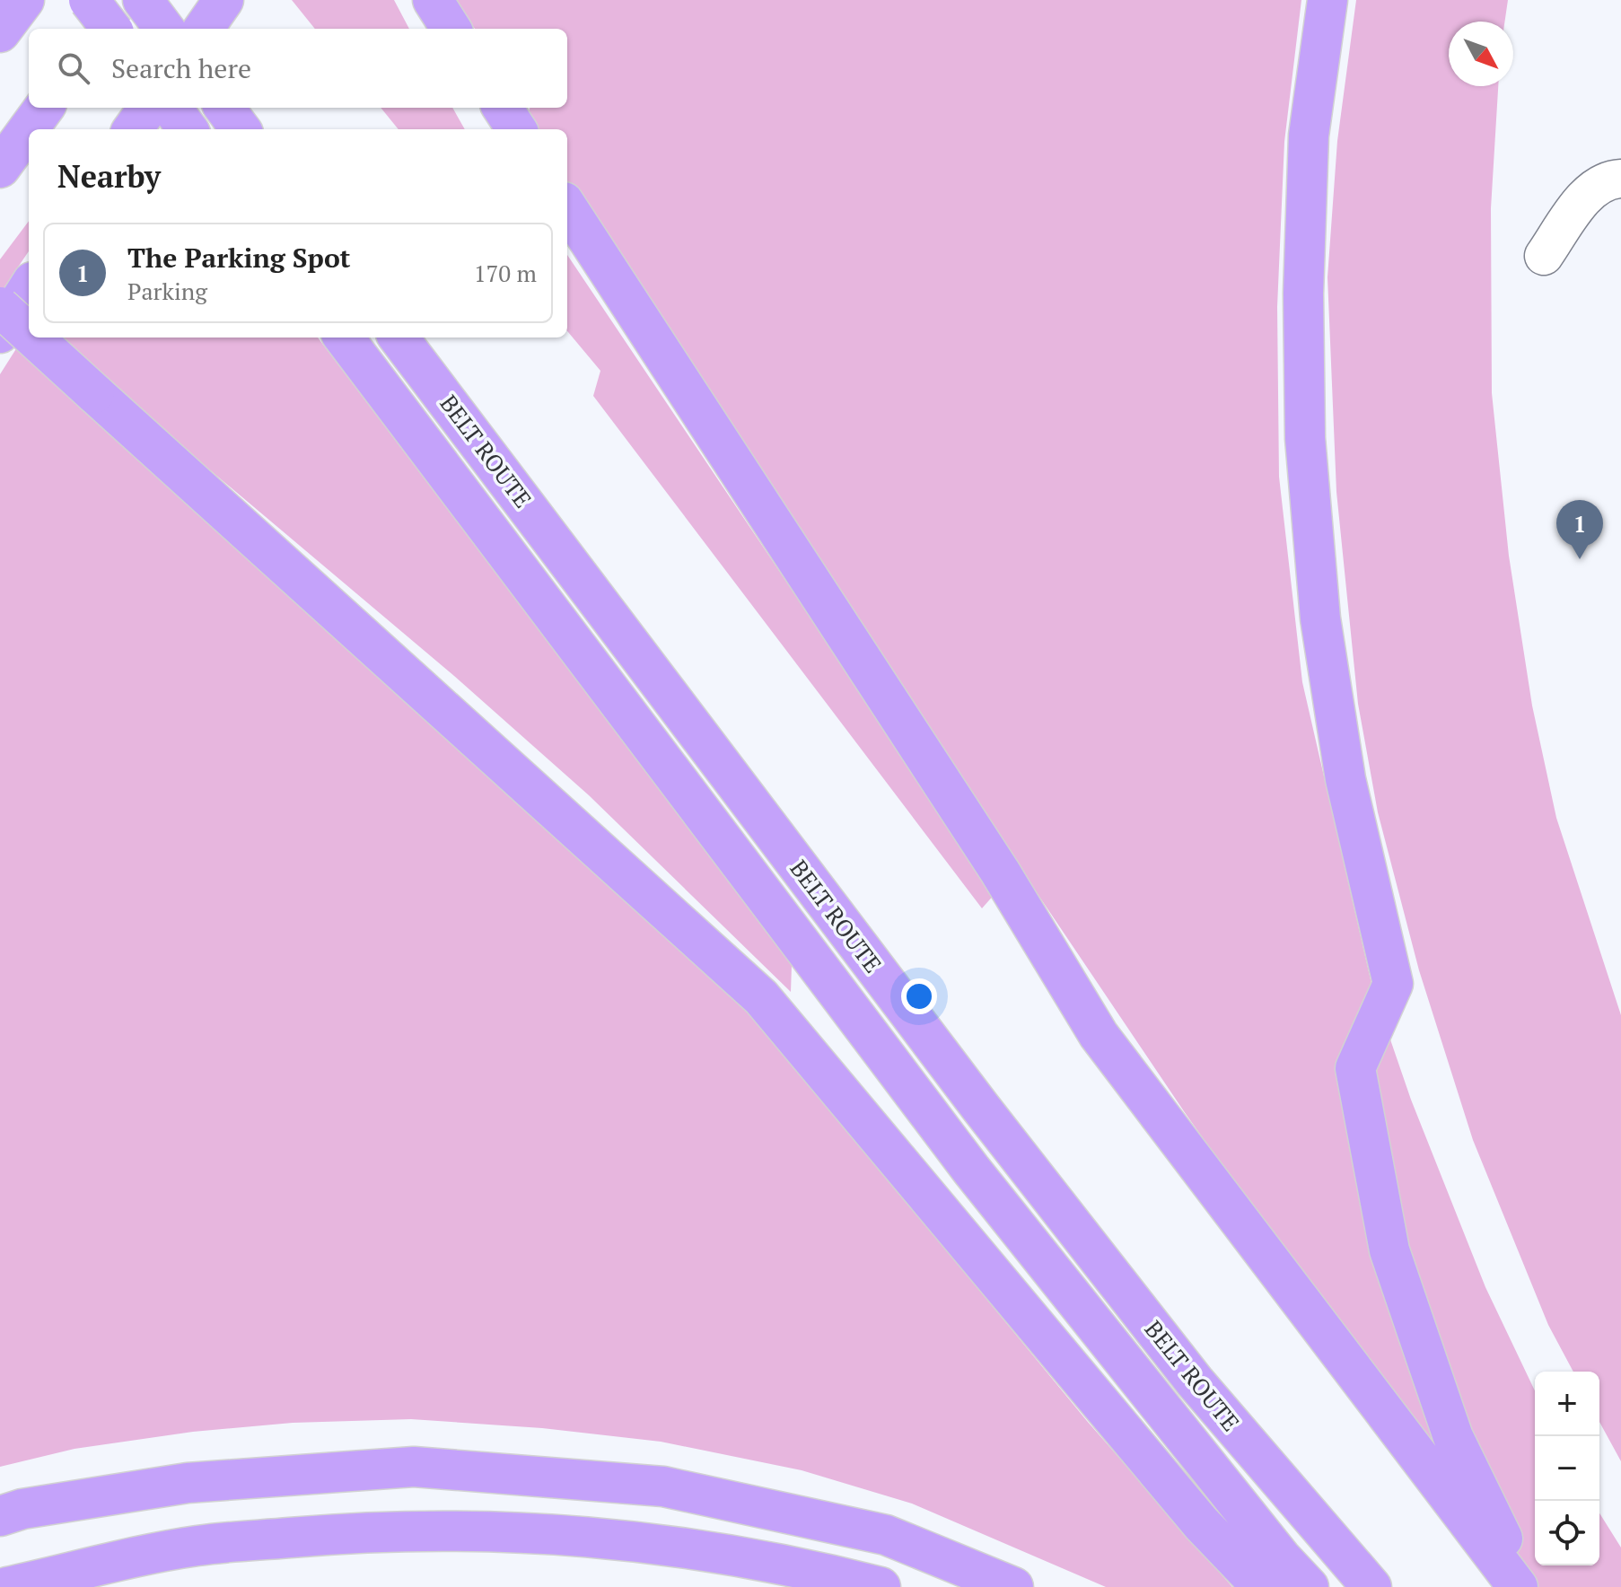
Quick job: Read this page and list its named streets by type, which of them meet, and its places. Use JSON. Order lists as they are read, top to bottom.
{
  "streets": {
    "highway": ["BELT ROUTE"]
  },
  "north": "bottom right",
  "page": {
    "search": "Search here",
    "heading": "Nearby",
    "list": [
      {
        "mark": "1",
        "name": "The Parking Spot",
        "note": "Parking",
        "value": "170 m"
      }
    ],
    "pins": "1",
    "map_buttons": ["+", "−"]
  }
}
